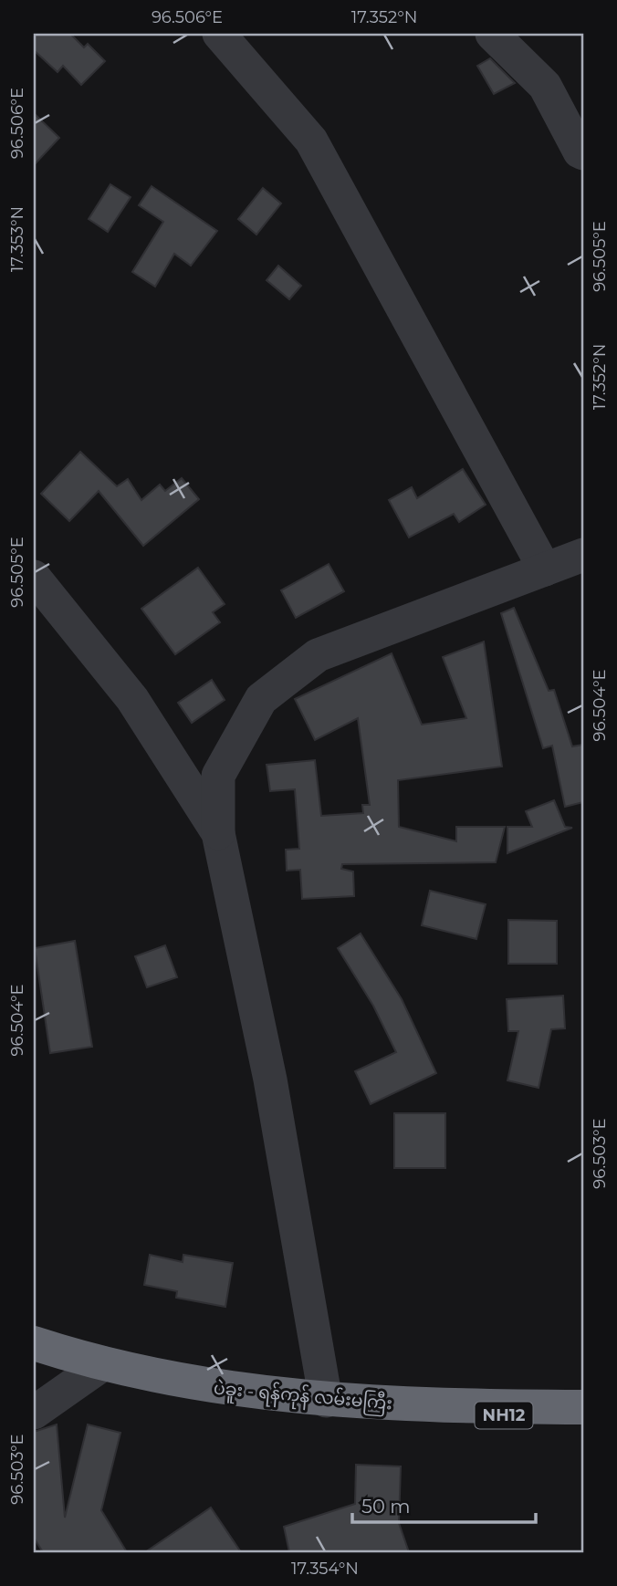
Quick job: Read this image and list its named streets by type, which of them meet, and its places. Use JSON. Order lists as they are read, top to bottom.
{
  "streets": {
    "highway": ["ပဲခူး - ရန်ကုန် လမ်းမကြီး", "NH12"]
  },
  "scale_bar": "50 m",
  "coordinates": [
    "96.506°E",
    "17.352°N",
    "17.353°N",
    "96.505°E",
    "96.504°E",
    "96.503°E",
    "17.354°N"
  ]
}
